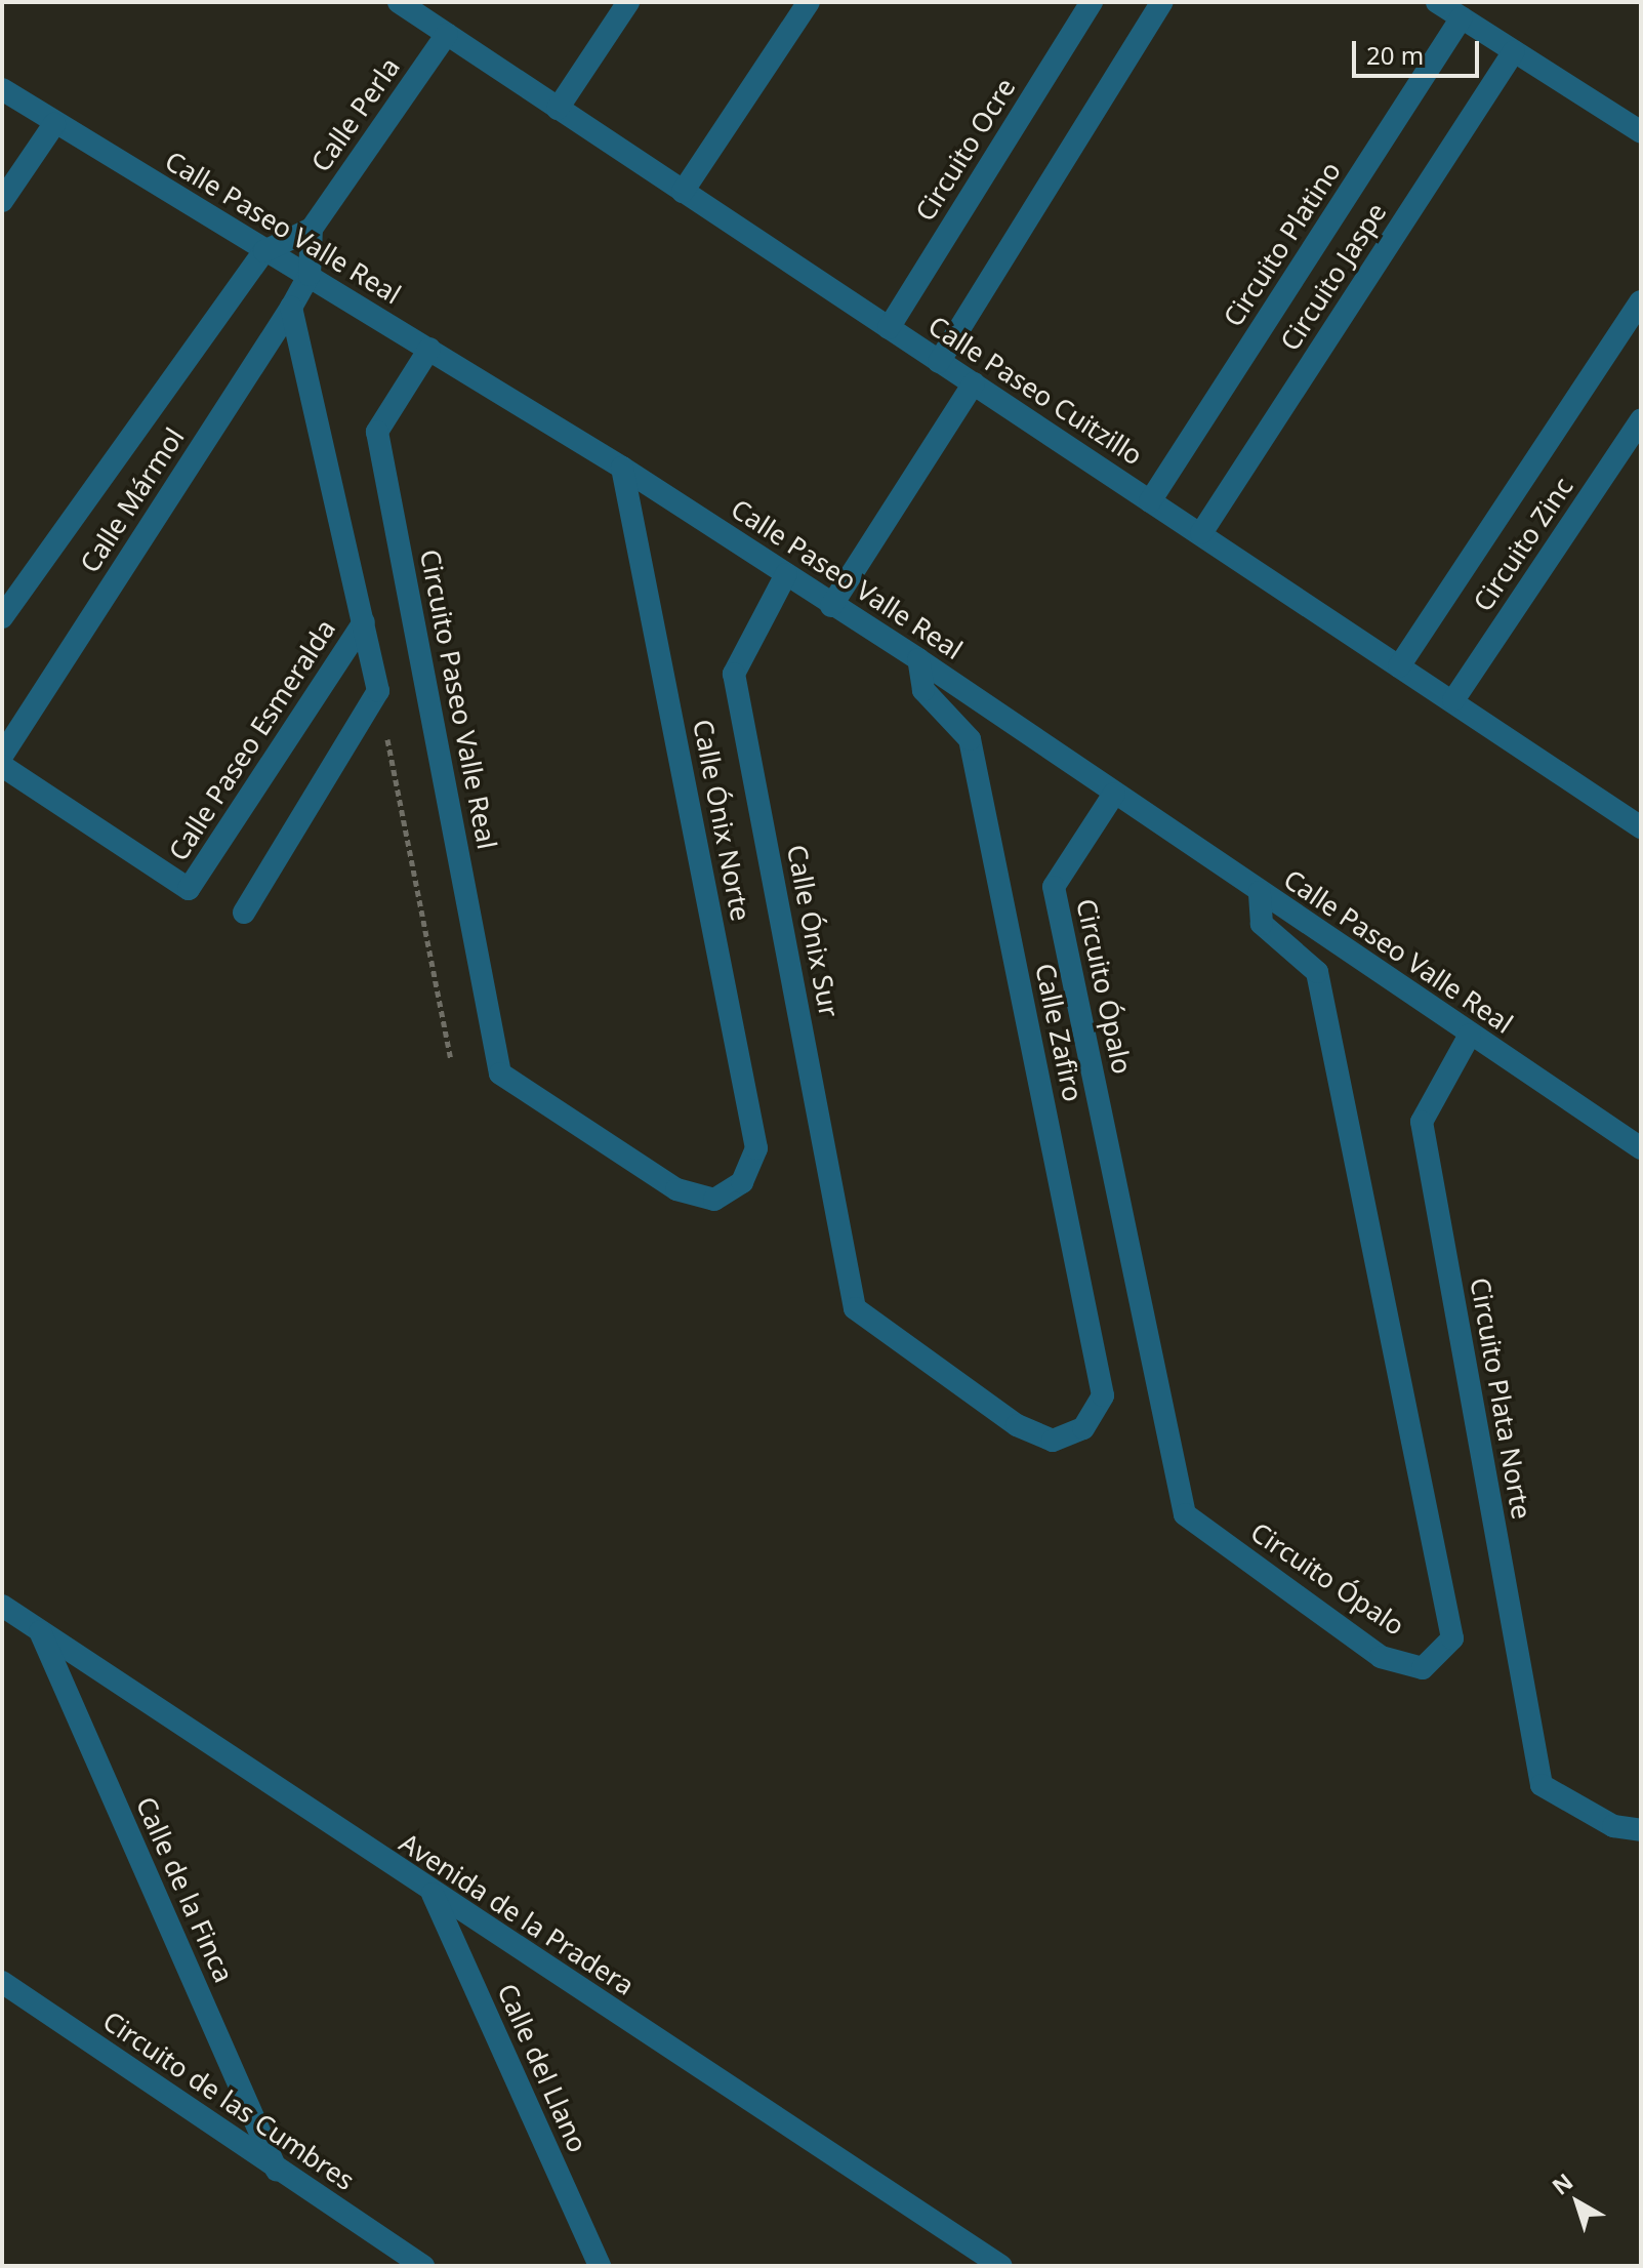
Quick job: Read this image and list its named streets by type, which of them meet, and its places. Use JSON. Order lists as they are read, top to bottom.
{
  "streets": {
    "street": [
      "Calle Perla",
      "Circuito Ocre",
      "Calle Paseo Valle Real",
      "Circuito Platino",
      "Circuito Jaspe",
      "Calle Paseo Cuitzillo",
      "Calle Mármol",
      "Circuito Zinc",
      "Circuito Paseo Valle Real",
      "Calle Paseo Esmeralda",
      "Calle Ónix Norte",
      "Calle Ónix Sur",
      "Circuito Ópalo",
      "Calle Zafiro",
      "Circuito Plata Norte",
      "Calle de la Finca",
      "Avenida de la Pradera",
      "Calle del Llano",
      "Circuito de las Cumbres"
    ]
  },
  "crossings": [
    ["Calle Perla", "Calle Paseo Valle Real"],
    ["Calle Perla", "Calle Paseo Cuitzillo"],
    ["Calle Perla", "Calle Mármol"],
    ["Circuito Ocre", "Calle Paseo Cuitzillo"],
    ["Calle Paseo Valle Real", "Calle Mármol"],
    ["Calle Paseo Valle Real", "Circuito Paseo Valle Real"],
    ["Calle Paseo Valle Real", "Calle Ónix Norte"],
    ["Calle Paseo Valle Real", "Calle Ónix Sur"],
    ["Calle Paseo Valle Real", "Circuito Ópalo"],
    ["Calle Paseo Valle Real", "Calle Zafiro"],
    ["Calle Paseo Valle Real", "Circuito Plata Norte"],
    ["Circuito Platino", "Calle Paseo Cuitzillo"],
    ["Circuito Jaspe", "Calle Paseo Cuitzillo"],
    ["Calle Paseo Cuitzillo", "Circuito Zinc"],
    ["Circuito Paseo Valle Real", "Calle Ónix Norte"],
    ["Calle Ónix Sur", "Calle Zafiro"],
    ["Calle de la Finca", "Avenida de la Pradera"],
    ["Calle de la Finca", "Circuito de las Cumbres"],
    ["Avenida de la Pradera", "Calle del Llano"]
  ],
  "scale_bar": "20 m",
  "north": "top left"
}
